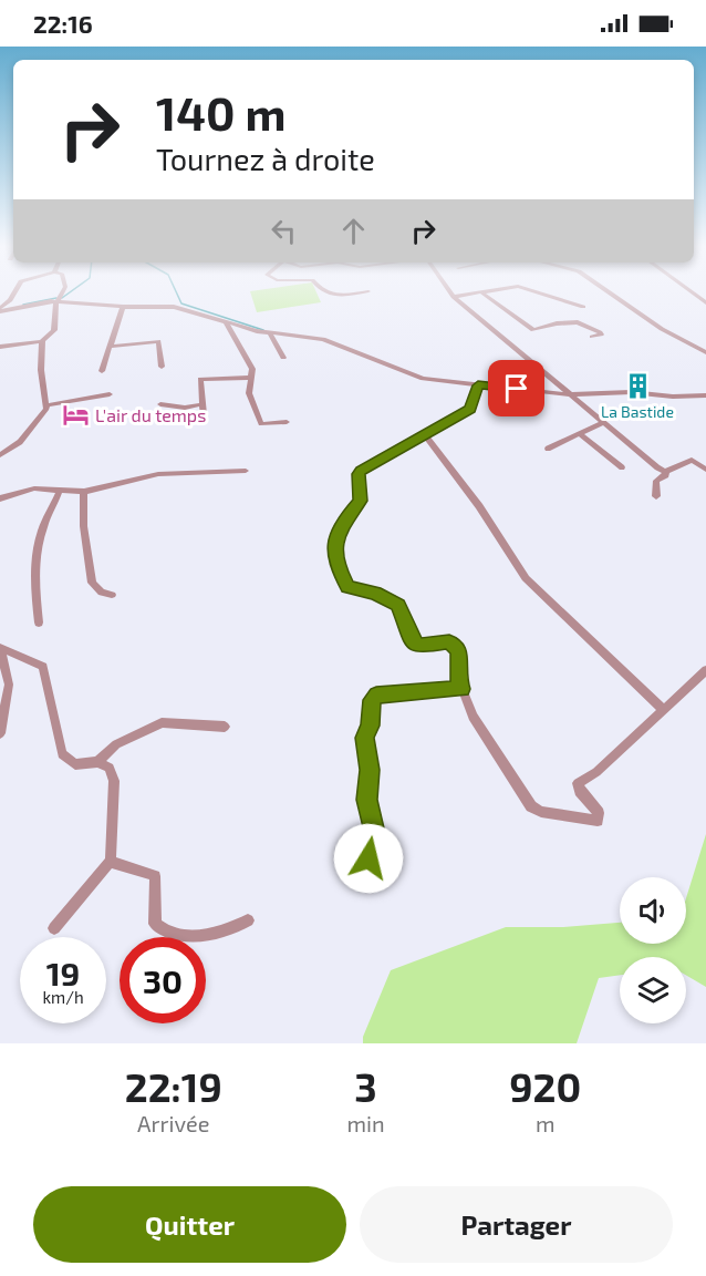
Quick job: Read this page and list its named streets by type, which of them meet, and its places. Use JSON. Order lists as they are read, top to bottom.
{
  "places": {
    "building": ["La Bastide"],
    "hotel": ["L'air du temps"]
  },
  "page": {
    "status": "22:16",
    "turn": ["140 m", "Tournez à droite"],
    "speed": "19 km/h",
    "limit": "30",
    "eta": [
      "22:19",
      "Arrivée",
      "3",
      "min",
      "920",
      "m"
    ],
    "buttons": ["Quitter", "Partager"]
  }
}
